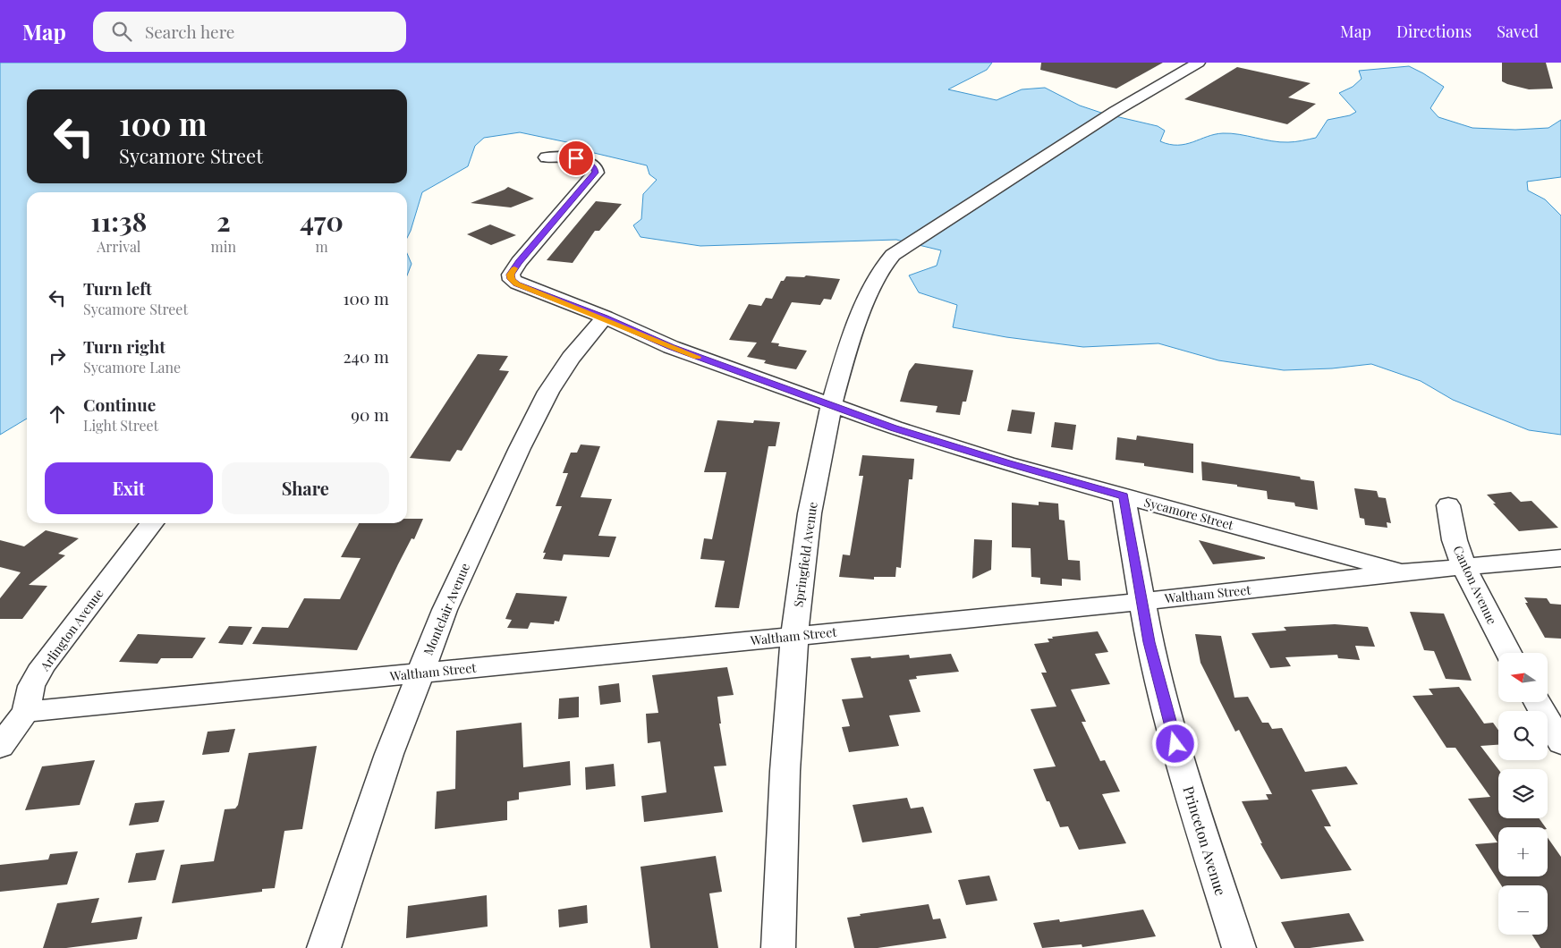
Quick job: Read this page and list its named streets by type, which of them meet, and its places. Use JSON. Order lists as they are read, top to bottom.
{
  "streets": {
    "street": [
      "Sycamore Street",
      "Springfield Avenue",
      "Canton Avenue",
      "Waltham Street",
      "Montclair Avenue",
      "Arlington Avenue",
      "Princeton Avenue"
    ]
  },
  "crossings": [
    ["Sycamore Street", "Springfield Avenue"],
    ["Sycamore Street", "Waltham Street"],
    ["Sycamore Street", "Montclair Avenue"],
    ["Sycamore Street", "Princeton Avenue"],
    ["Springfield Avenue", "Waltham Street"],
    ["Canton Avenue", "Waltham Street"],
    ["Waltham Street", "Montclair Avenue"],
    ["Waltham Street", "Arlington Avenue"],
    ["Waltham Street", "Princeton Avenue"]
  ],
  "north": "left",
  "page": {
    "header": "Map",
    "search": "Search here",
    "nav": ["Map", "Directions", "Saved"],
    "turn": ["100 m", "Sycamore Street"],
    "eta": [
      "11:38",
      "Arrival",
      "2",
      "min",
      "470",
      "m"
    ],
    "list": [
      {
        "name": "Turn left",
        "note": "Sycamore Street",
        "value": "100 m"
      },
      {
        "name": "Turn right",
        "note": "Sycamore Lane",
        "value": "240 m"
      },
      {
        "name": "Continue",
        "note": "Light Street",
        "value": "90 m"
      }
    ],
    "buttons": ["Exit", "Share"],
    "map_buttons": ["+", "−"]
  }
}
